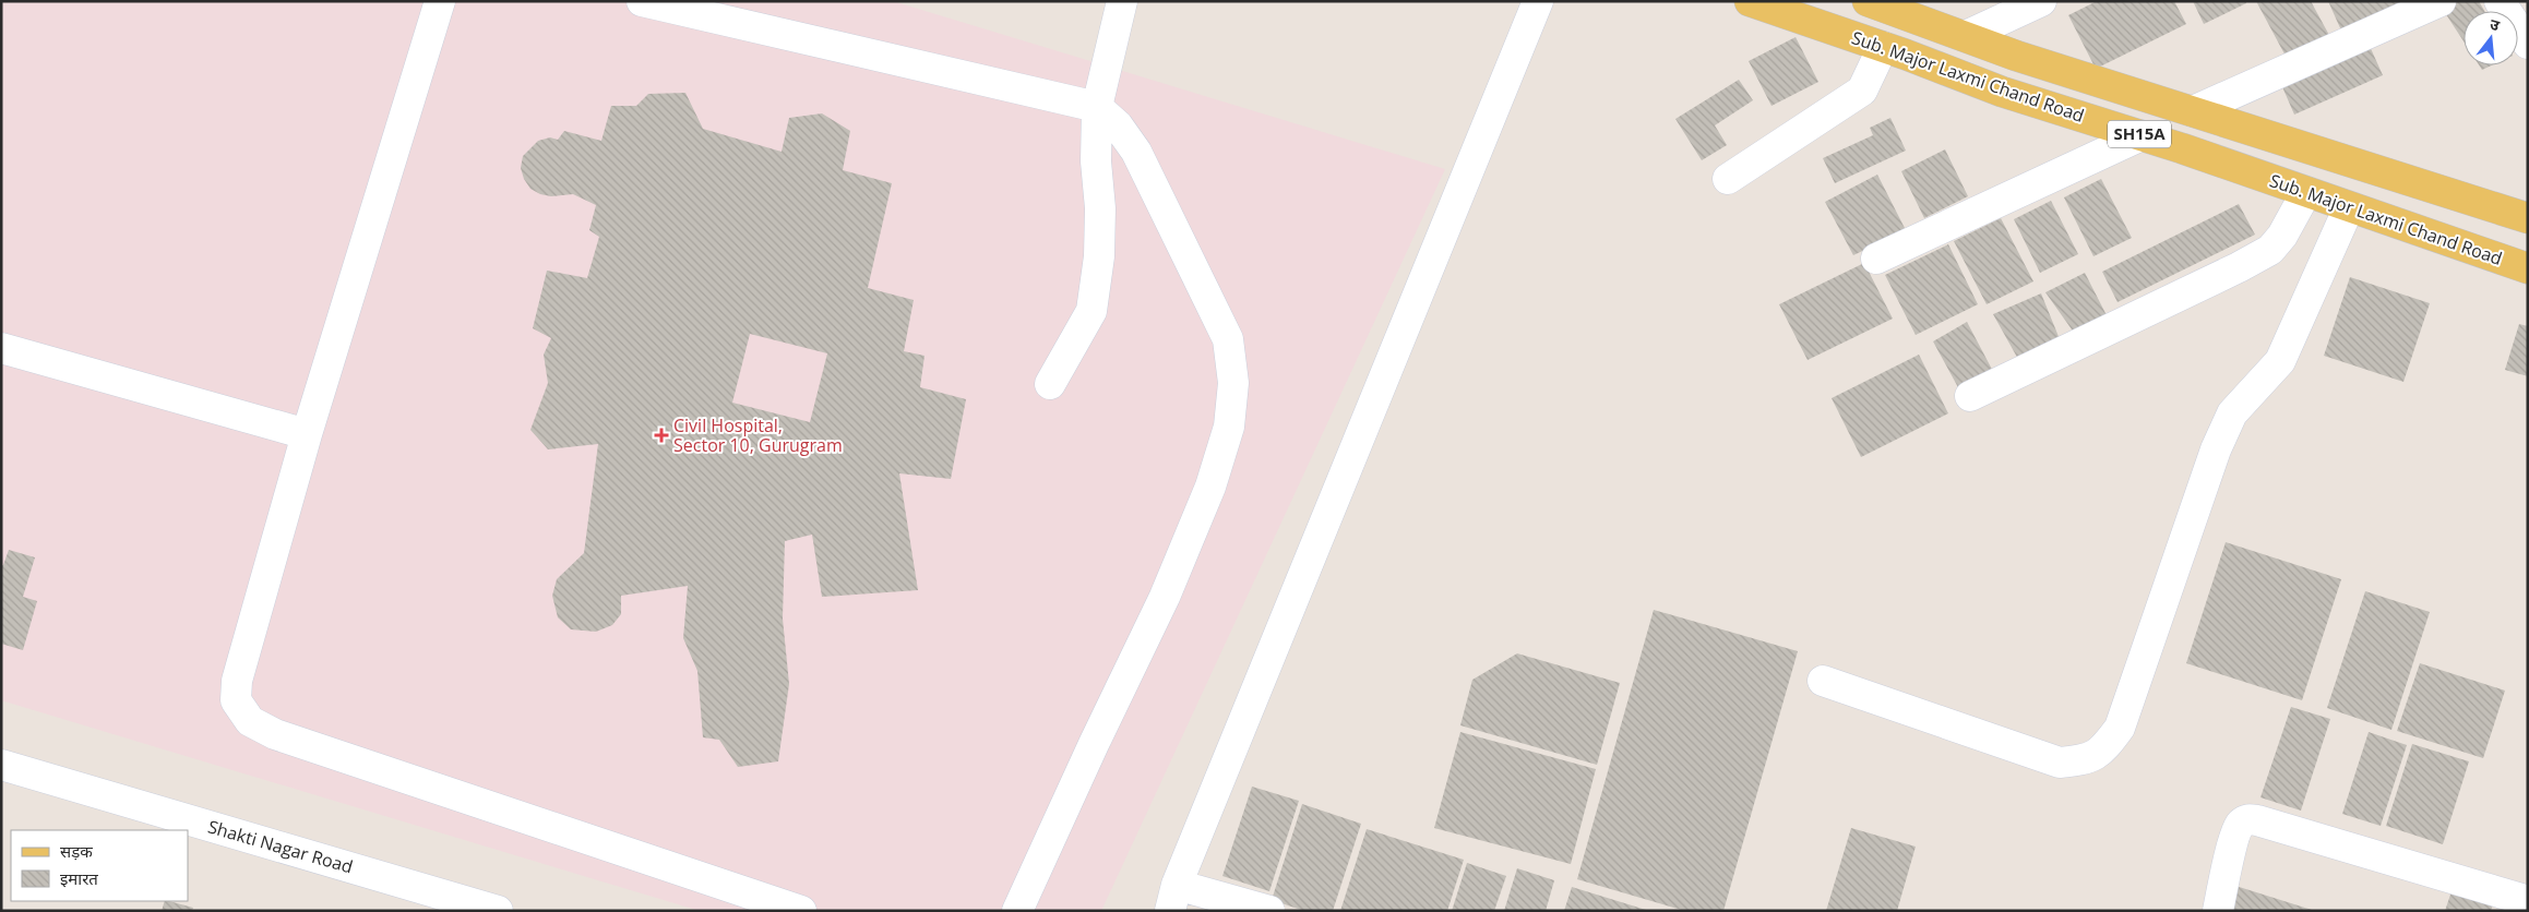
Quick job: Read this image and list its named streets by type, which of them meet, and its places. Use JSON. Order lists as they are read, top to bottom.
{
  "streets": {
    "main road": ["Sub. Major Laxmi Chand Road", "SH15A"],
    "street": ["Shakti Nagar Road"]
  },
  "places": {
    "health": ["Civil Hospital, Sector 10, Gurugram"]
  },
  "legend": ["सड़क", "इमारत"],
  "north": "top"
}
